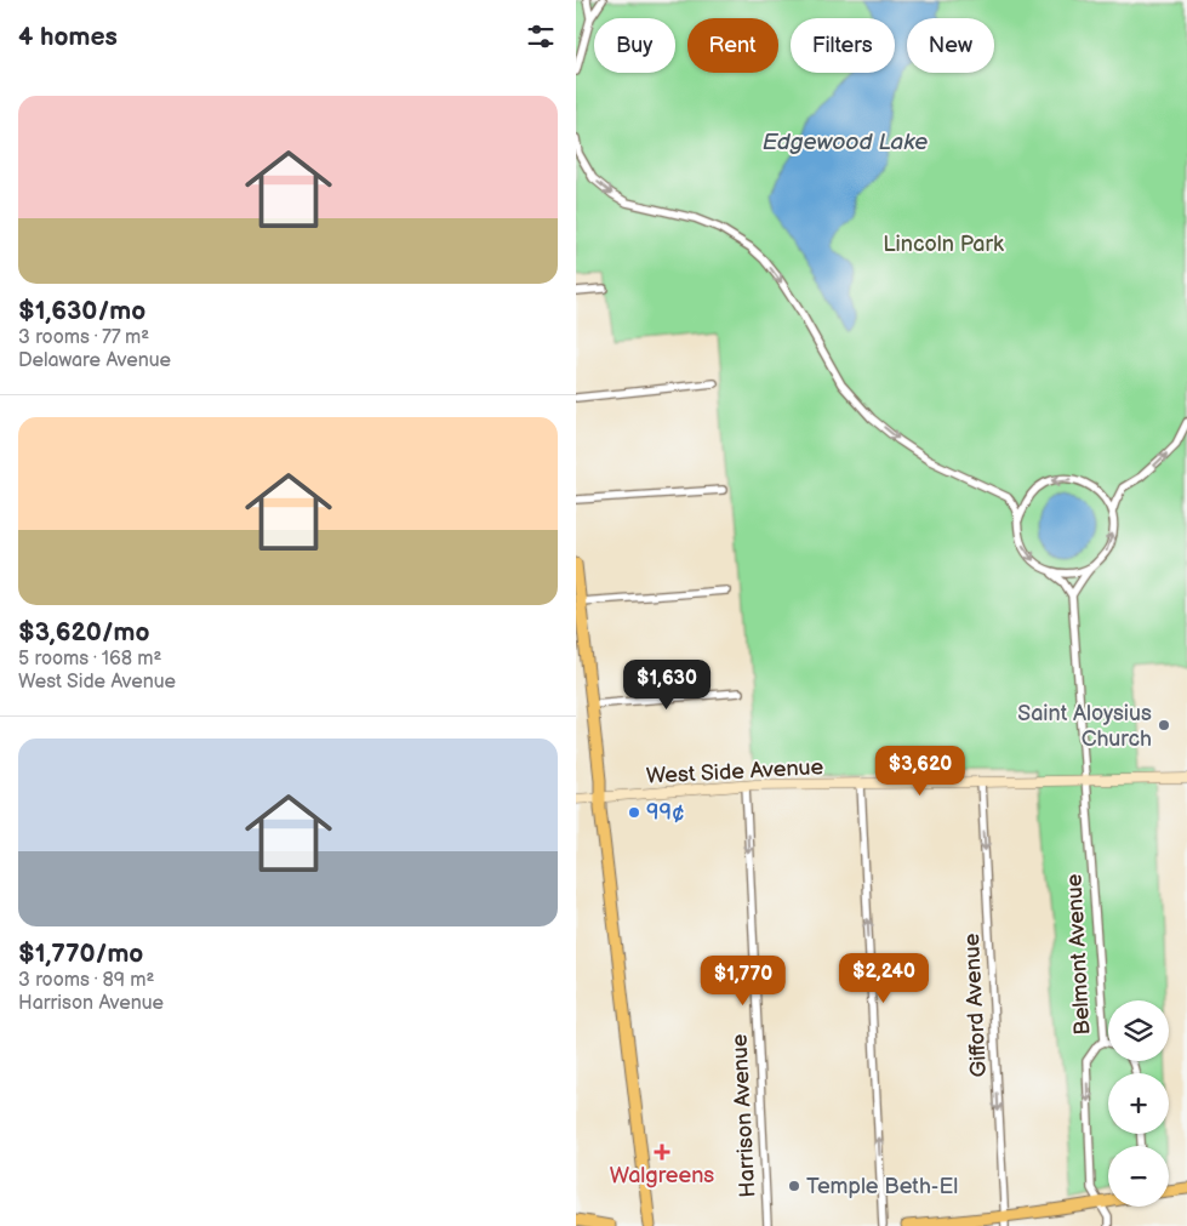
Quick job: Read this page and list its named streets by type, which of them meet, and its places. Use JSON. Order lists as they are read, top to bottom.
{
  "streets": {
    "main road": ["West Side Avenue"],
    "street": ["Belmont Avenue", "Gifford Avenue", "Harrison Avenue"]
  },
  "crossings": [
    ["West Side Avenue", "Belmont Avenue"],
    ["West Side Avenue", "Gifford Avenue"],
    ["West Side Avenue", "Harrison Avenue"]
  ],
  "one_way": ["Belmont Avenue", "Gifford Avenue", "Harrison Avenue"],
  "water": ["Edgewood Lake"],
  "parks": ["Lincoln Park"],
  "places": {
    "other": ["Saint Aloysius Church", "99¢", "Temple Beth-El"],
    "health": ["Walgreens"]
  },
  "page": {
    "heading": "4 homes",
    "chip": [
      "Buy",
      "Rent",
      "Filters",
      "New"
    ],
    "list": [
      {
        "name": "$1,630/mo",
        "note": "3 rooms · 77 m² · Delaware Avenue"
      },
      {
        "name": "$3,620/mo",
        "note": "5 rooms · 168 m² · West Side Avenue"
      },
      {
        "name": "$1,770/mo",
        "note": "3 rooms · 89 m² · Harrison Avenue"
      }
    ],
    "price": [
      "$1,630",
      "$3,620",
      "$2,240",
      "$1,770"
    ],
    "map_buttons": ["+", "−"]
  }
}
